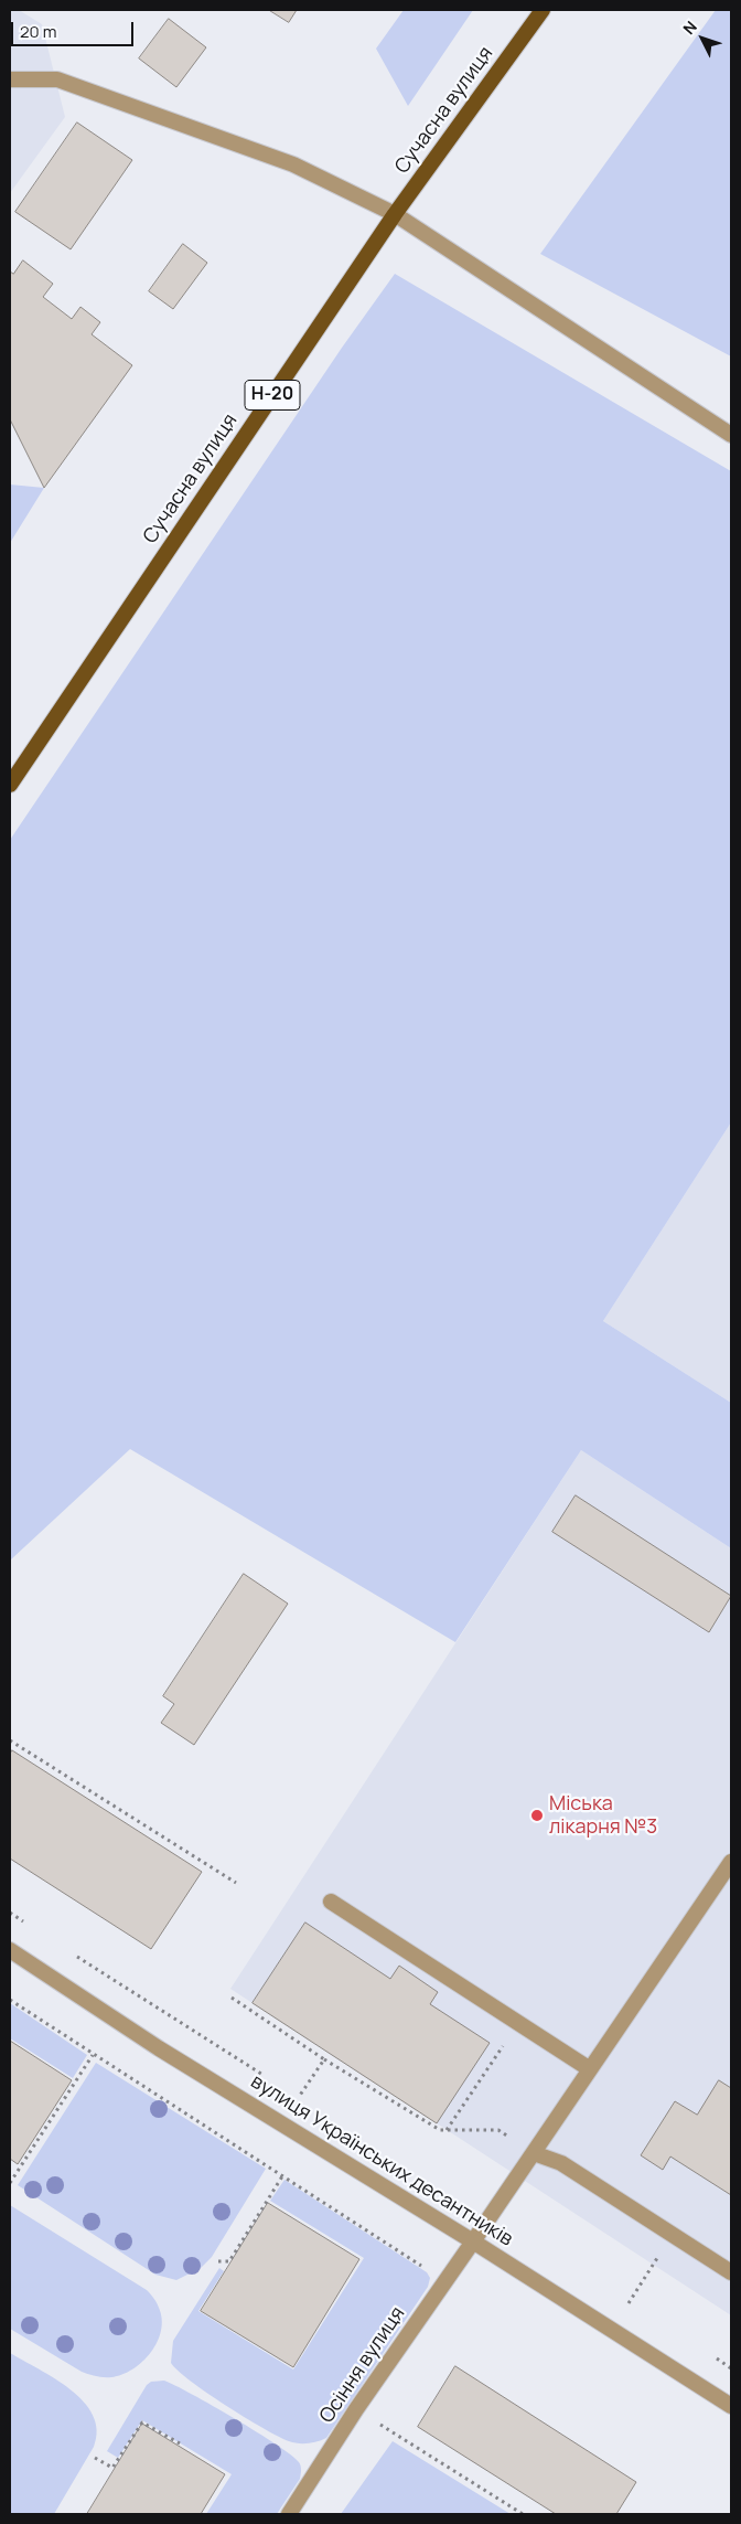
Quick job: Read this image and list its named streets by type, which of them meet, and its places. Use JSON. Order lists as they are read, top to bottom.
{
  "streets": {
    "main road": ["Сучасна вулиця", "Н-20"],
    "street": ["вулиця Українських десантників", "Осіння вулиця"]
  },
  "crossings": [
    ["вулиця Українських десантників", "Осіння вулиця"]
  ],
  "places": ["Міська лікарня №3"],
  "scale_bar": "20 m",
  "north": "top left"
}
